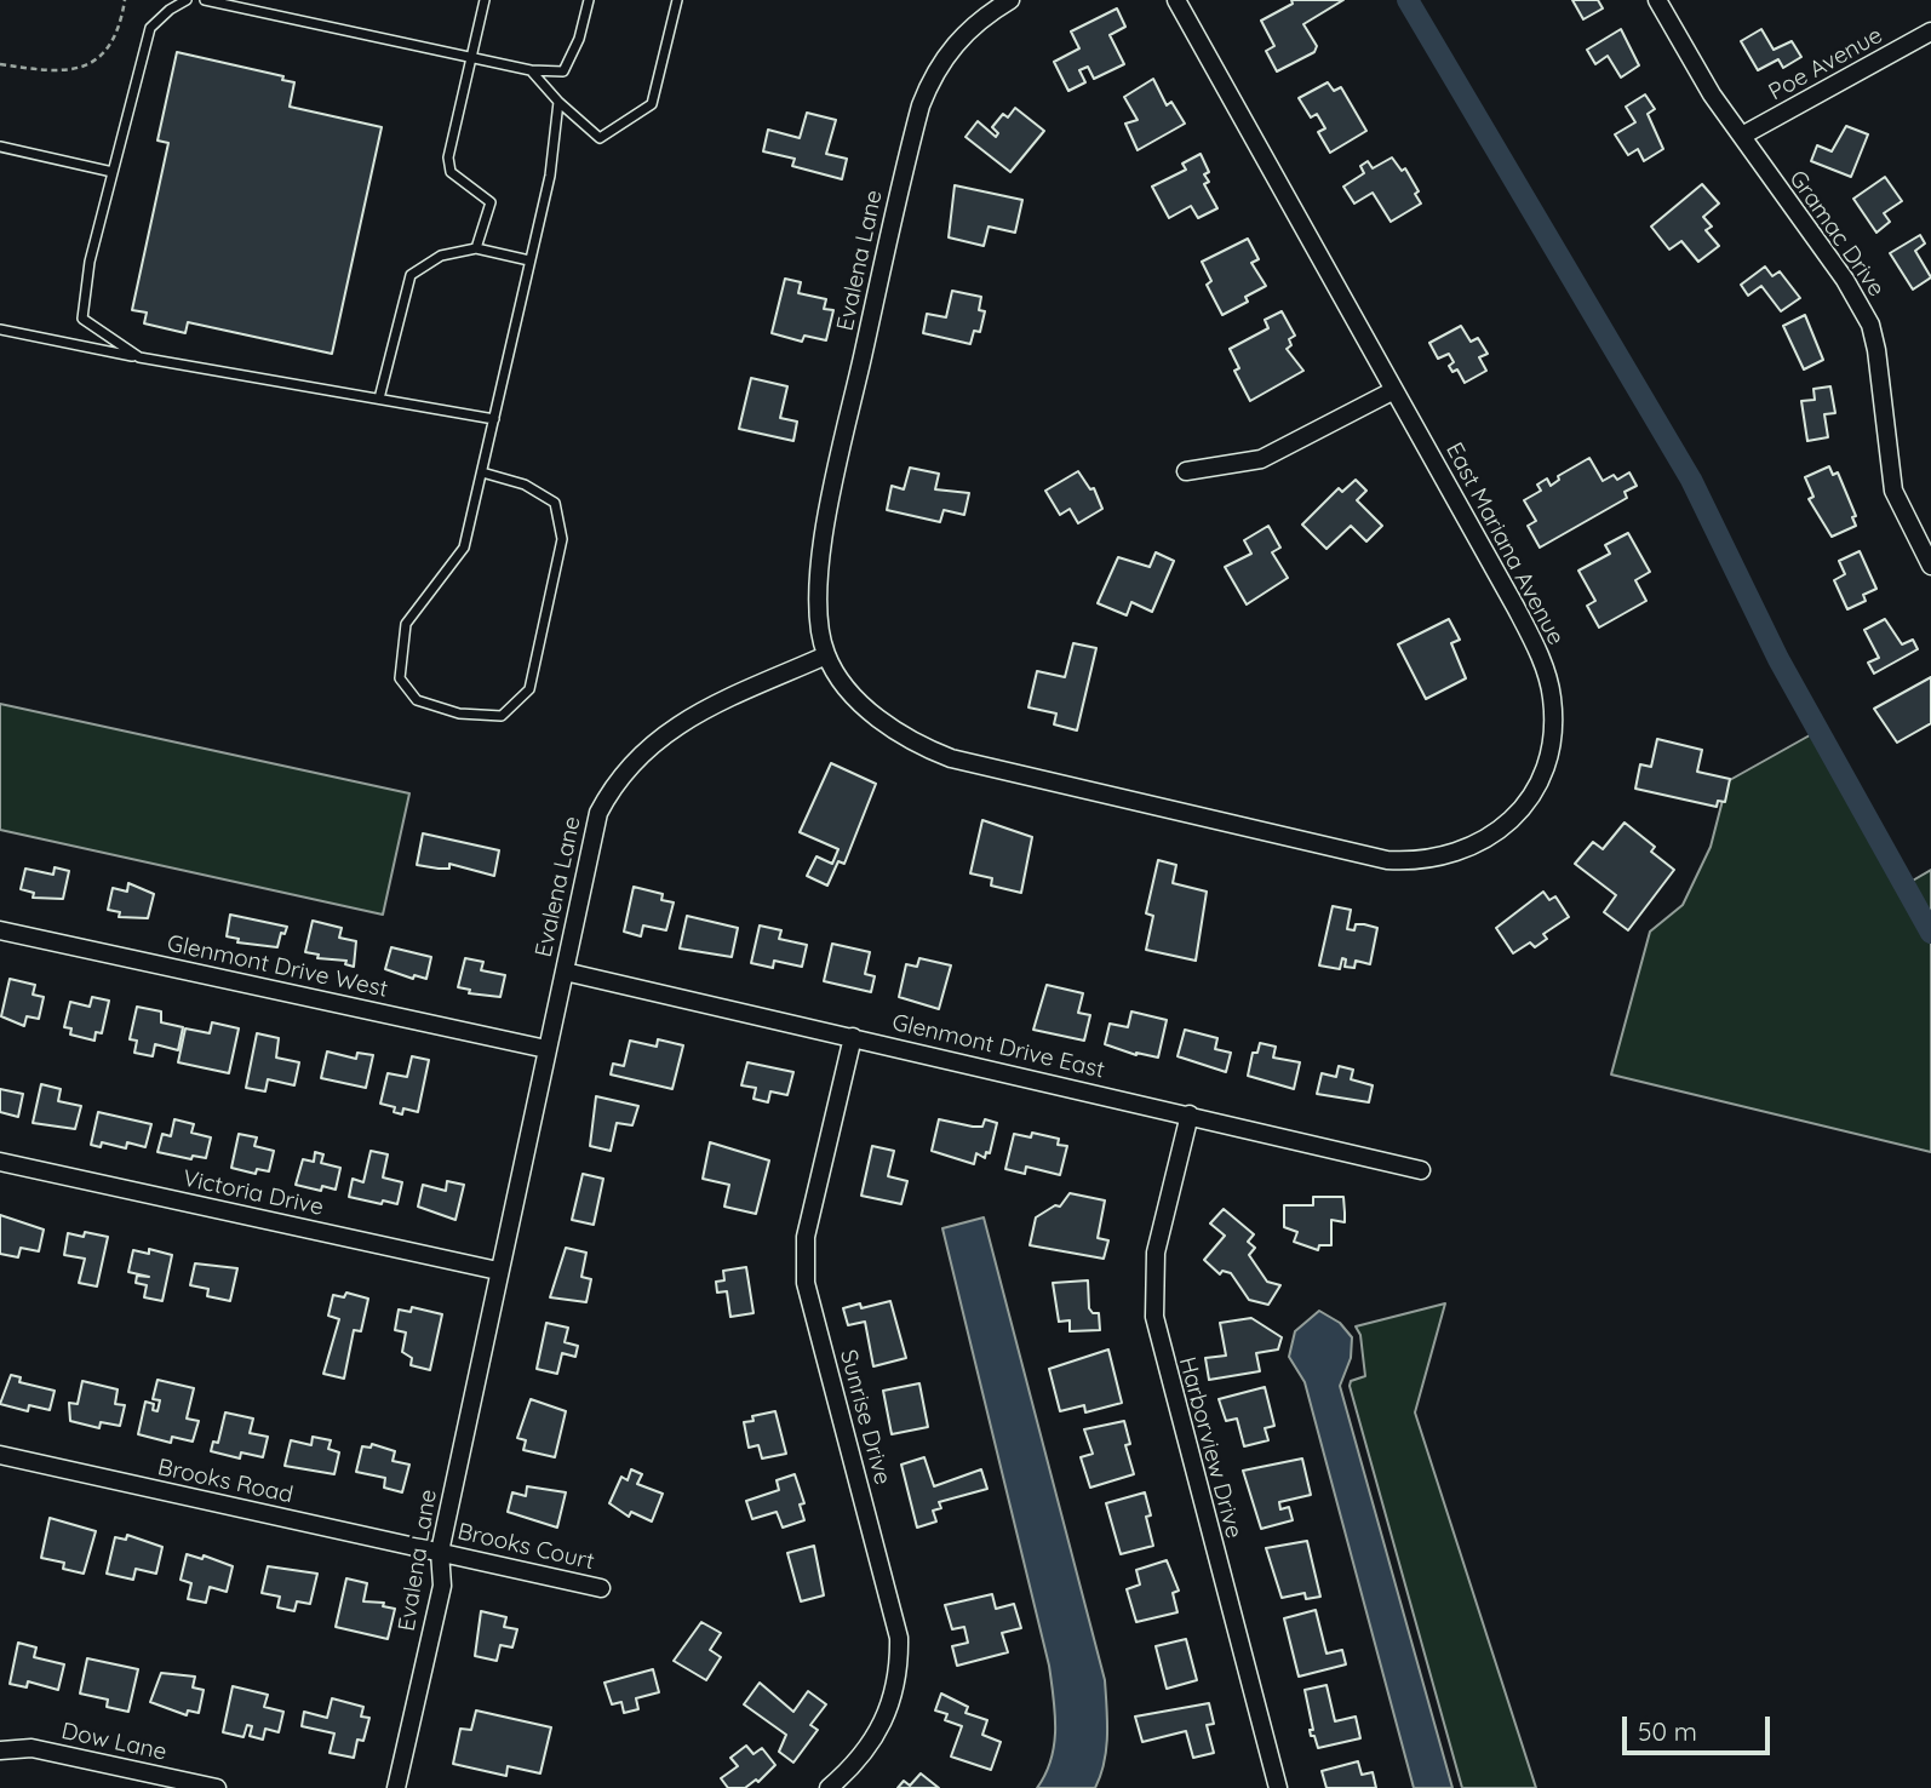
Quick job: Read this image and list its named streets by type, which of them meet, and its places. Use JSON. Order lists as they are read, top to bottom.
{
  "streets": {
    "street": [
      "Poe Avenue",
      "Gramac Drive",
      "Evalena Lane",
      "East Mariana Avenue",
      "Glenmont Drive West",
      "Glenmont Drive East",
      "Victoria Drive",
      "Sunrise Drive",
      "Harborview Drive",
      "Brooks Road",
      "Brooks Court",
      "Dow Lane"
    ]
  },
  "crossings": [
    ["Poe Avenue", "Gramac Drive"],
    ["Evalena Lane", "East Mariana Avenue"],
    ["Evalena Lane", "Glenmont Drive West"],
    ["Evalena Lane", "Glenmont Drive East"],
    ["Evalena Lane", "Victoria Drive"],
    ["Evalena Lane", "Brooks Road"],
    ["Evalena Lane", "Brooks Court"],
    ["Glenmont Drive East", "Sunrise Drive"],
    ["Glenmont Drive East", "Harborview Drive"],
    ["Brooks Road", "Brooks Court"]
  ],
  "scale_bar": "50 m"
}
